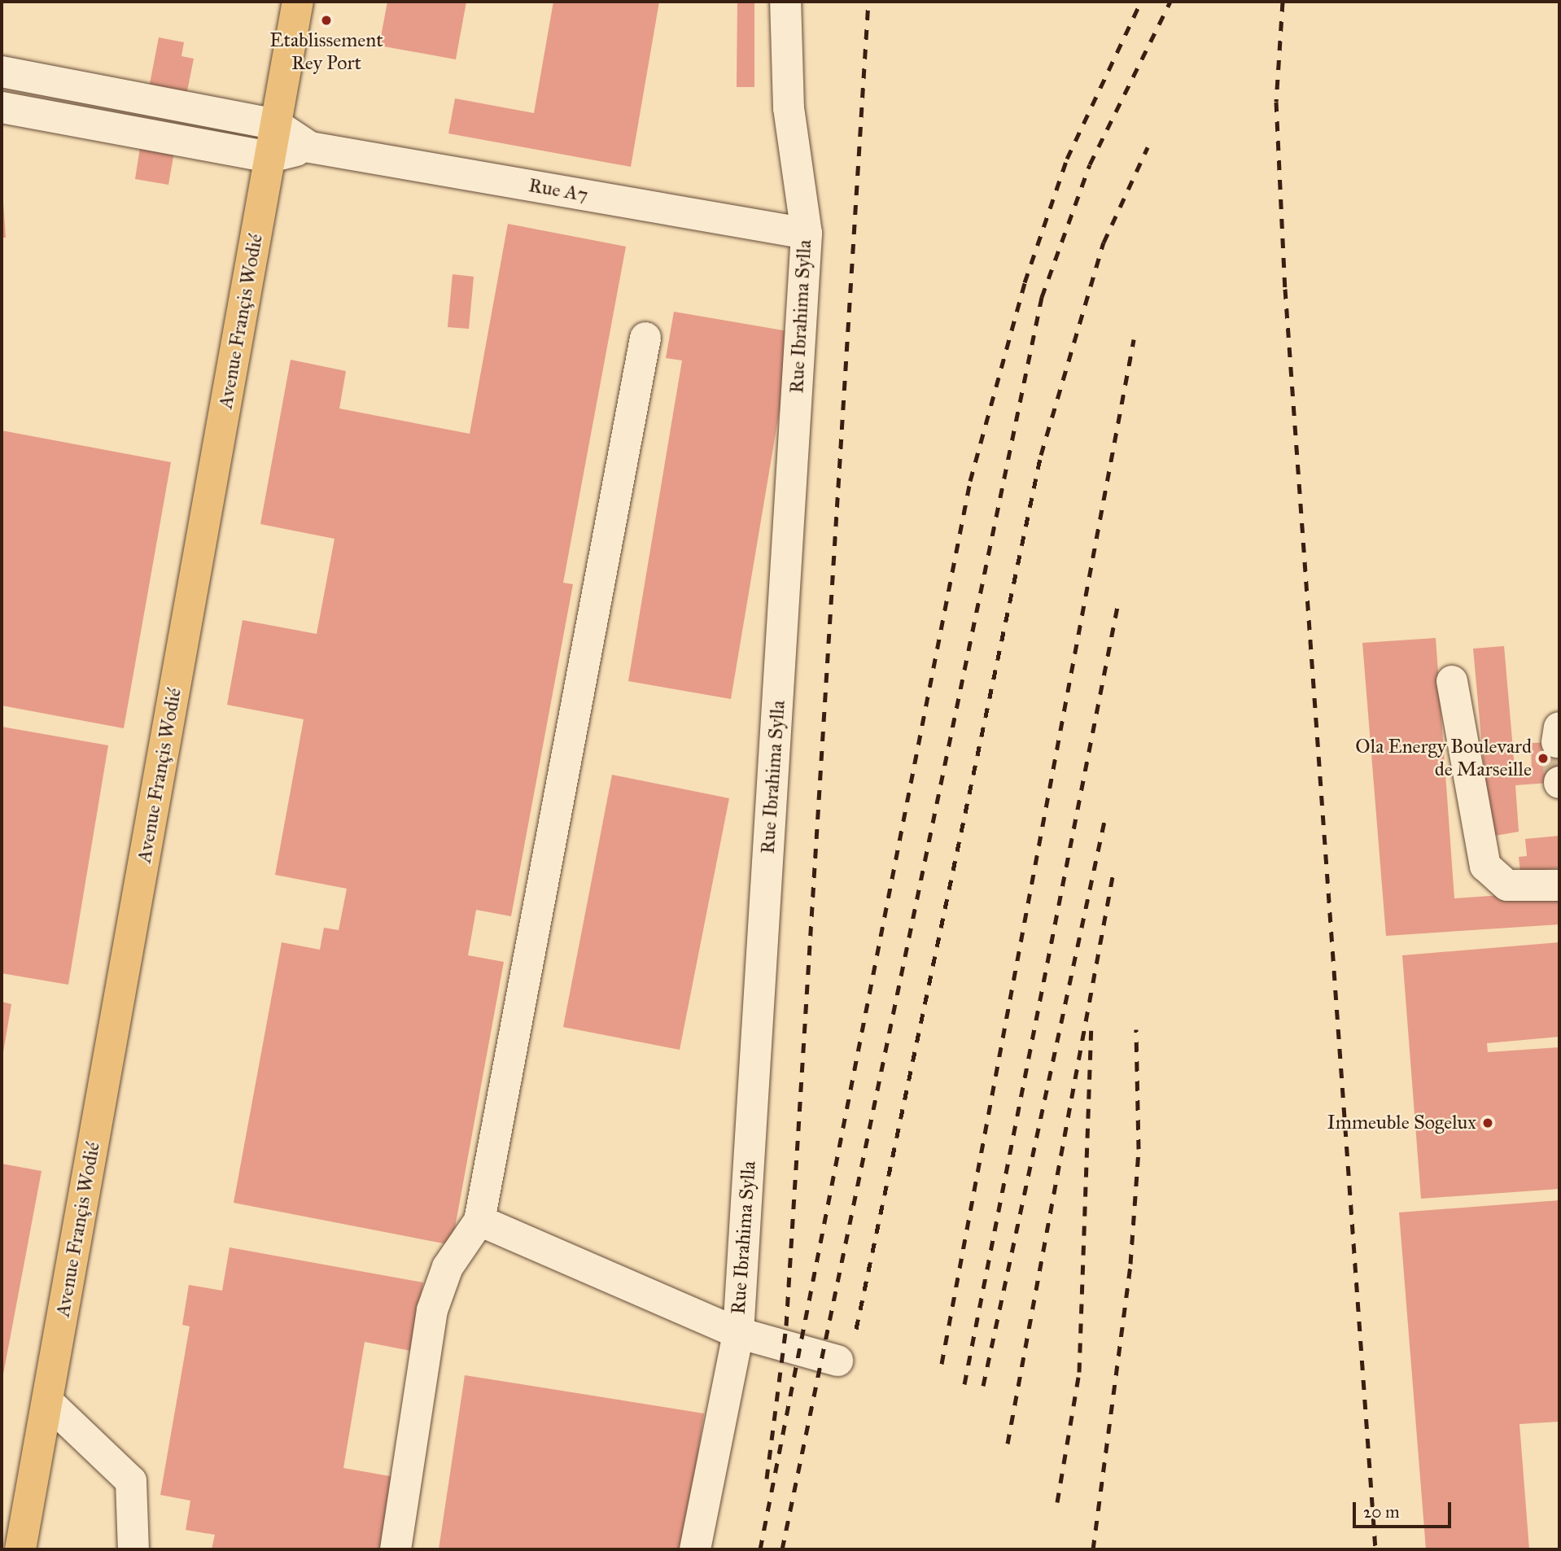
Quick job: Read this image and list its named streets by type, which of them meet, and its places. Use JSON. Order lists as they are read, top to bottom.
{
  "streets": {
    "main road": ["Avenue Françis Wodié"],
    "street": ["Rue A7", "Rue Ibrahima Sylla"]
  },
  "crossings": [
    ["Rue A7", "Rue Ibrahima Sylla"],
    ["Rue A7", "Avenue Françis Wodié"]
  ],
  "places": ["Etablissement Rey Port", "Ola Energy Boulevard de Marseille", "Immeuble Sogelux"],
  "scale_bar": "20 m"
}
